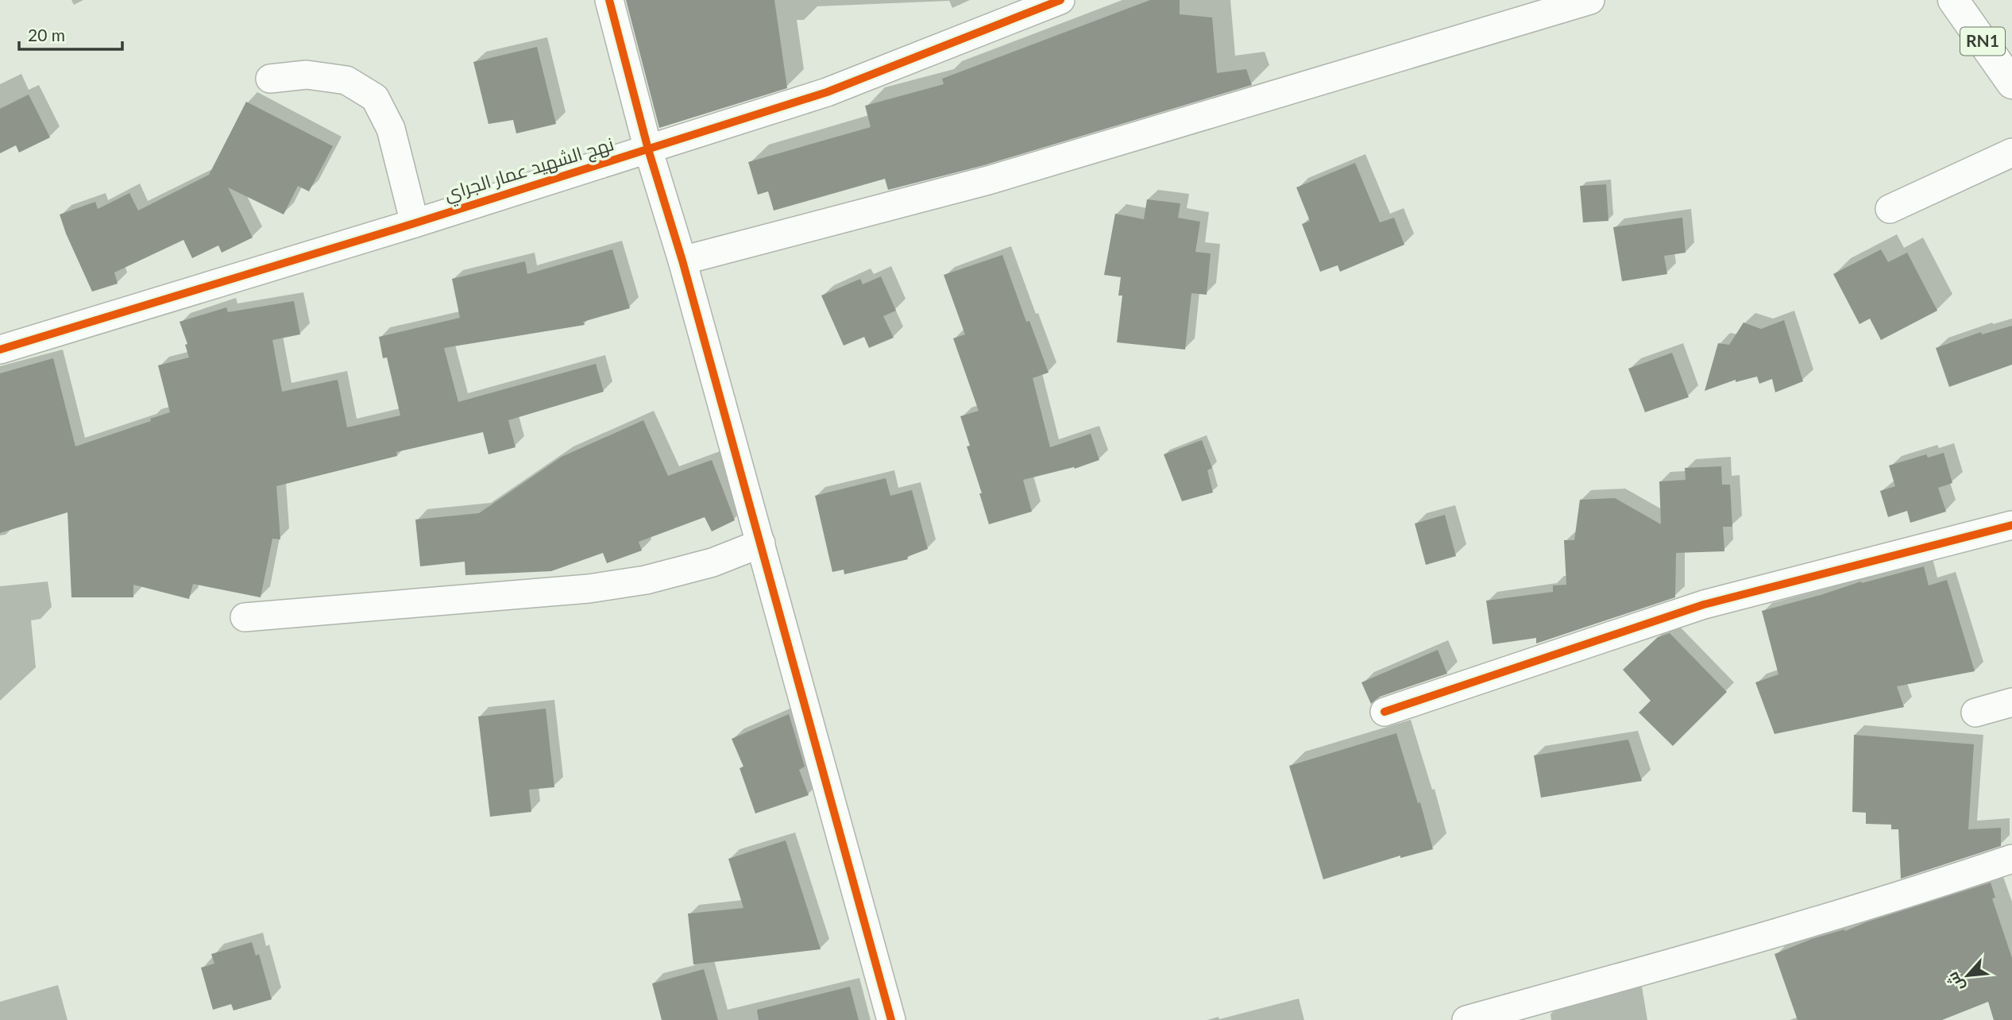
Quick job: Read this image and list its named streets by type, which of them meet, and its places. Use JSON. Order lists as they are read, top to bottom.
{
  "streets": {
    "main road": ["RN1"],
    "street": ["نهج الشهيد عمار الجراي"]
  },
  "scale_bar": "20 m",
  "north": "bottom left"
}
